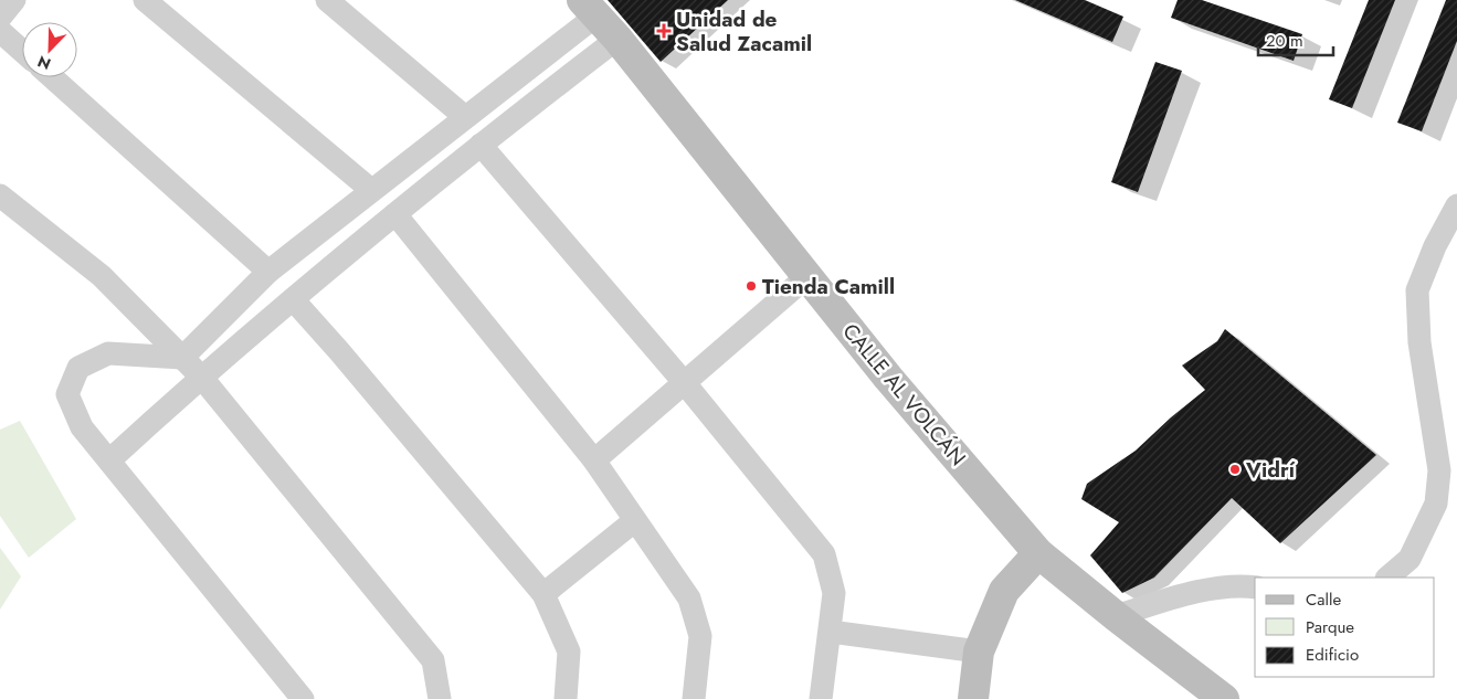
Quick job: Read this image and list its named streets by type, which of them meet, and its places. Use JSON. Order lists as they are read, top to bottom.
{
  "streets": {
    "main road": ["CALLE AL VOLCÁN"]
  },
  "places": {
    "health": ["Unidad de Salud Zacamil"],
    "other": ["Tienda Camill", "Vidrí"]
  },
  "legend": ["Calle", "Parque", "Edificio"],
  "scale_bar": "20 m",
  "north": "bottom left"
}
